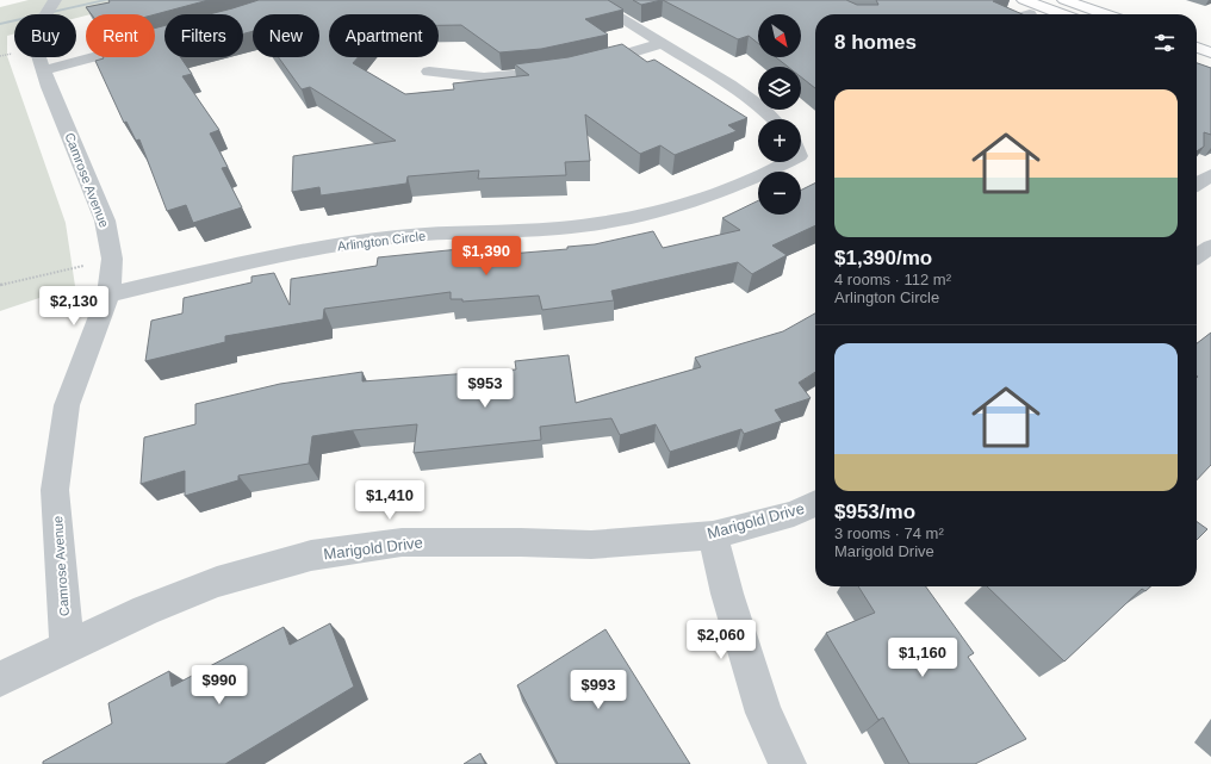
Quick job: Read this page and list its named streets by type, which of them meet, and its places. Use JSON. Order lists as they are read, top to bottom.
{
  "streets": {
    "street": ["Camrose Avenue", "Arlington Circle", "Marigold Drive"]
  },
  "crossings": [
    ["Camrose Avenue", "Arlington Circle"],
    ["Camrose Avenue", "Marigold Drive"]
  ],
  "north": "bottom right",
  "page": {
    "map_buttons": ["+", "−"],
    "chip": [
      "Buy",
      "Rent",
      "Filters",
      "New",
      "Apartment"
    ],
    "heading": "8 homes",
    "list": [
      {
        "name": "$1,390/mo",
        "note": "4 rooms · 112 m² · Arlington Circle"
      },
      {
        "name": "$953/mo",
        "note": "3 rooms · 74 m² · Marigold Drive"
      }
    ],
    "price": [
      "$1,390",
      "$2,130",
      "$953",
      "$1,410",
      "$2,060",
      "$1,160",
      "$990",
      "$993"
    ]
  }
}
